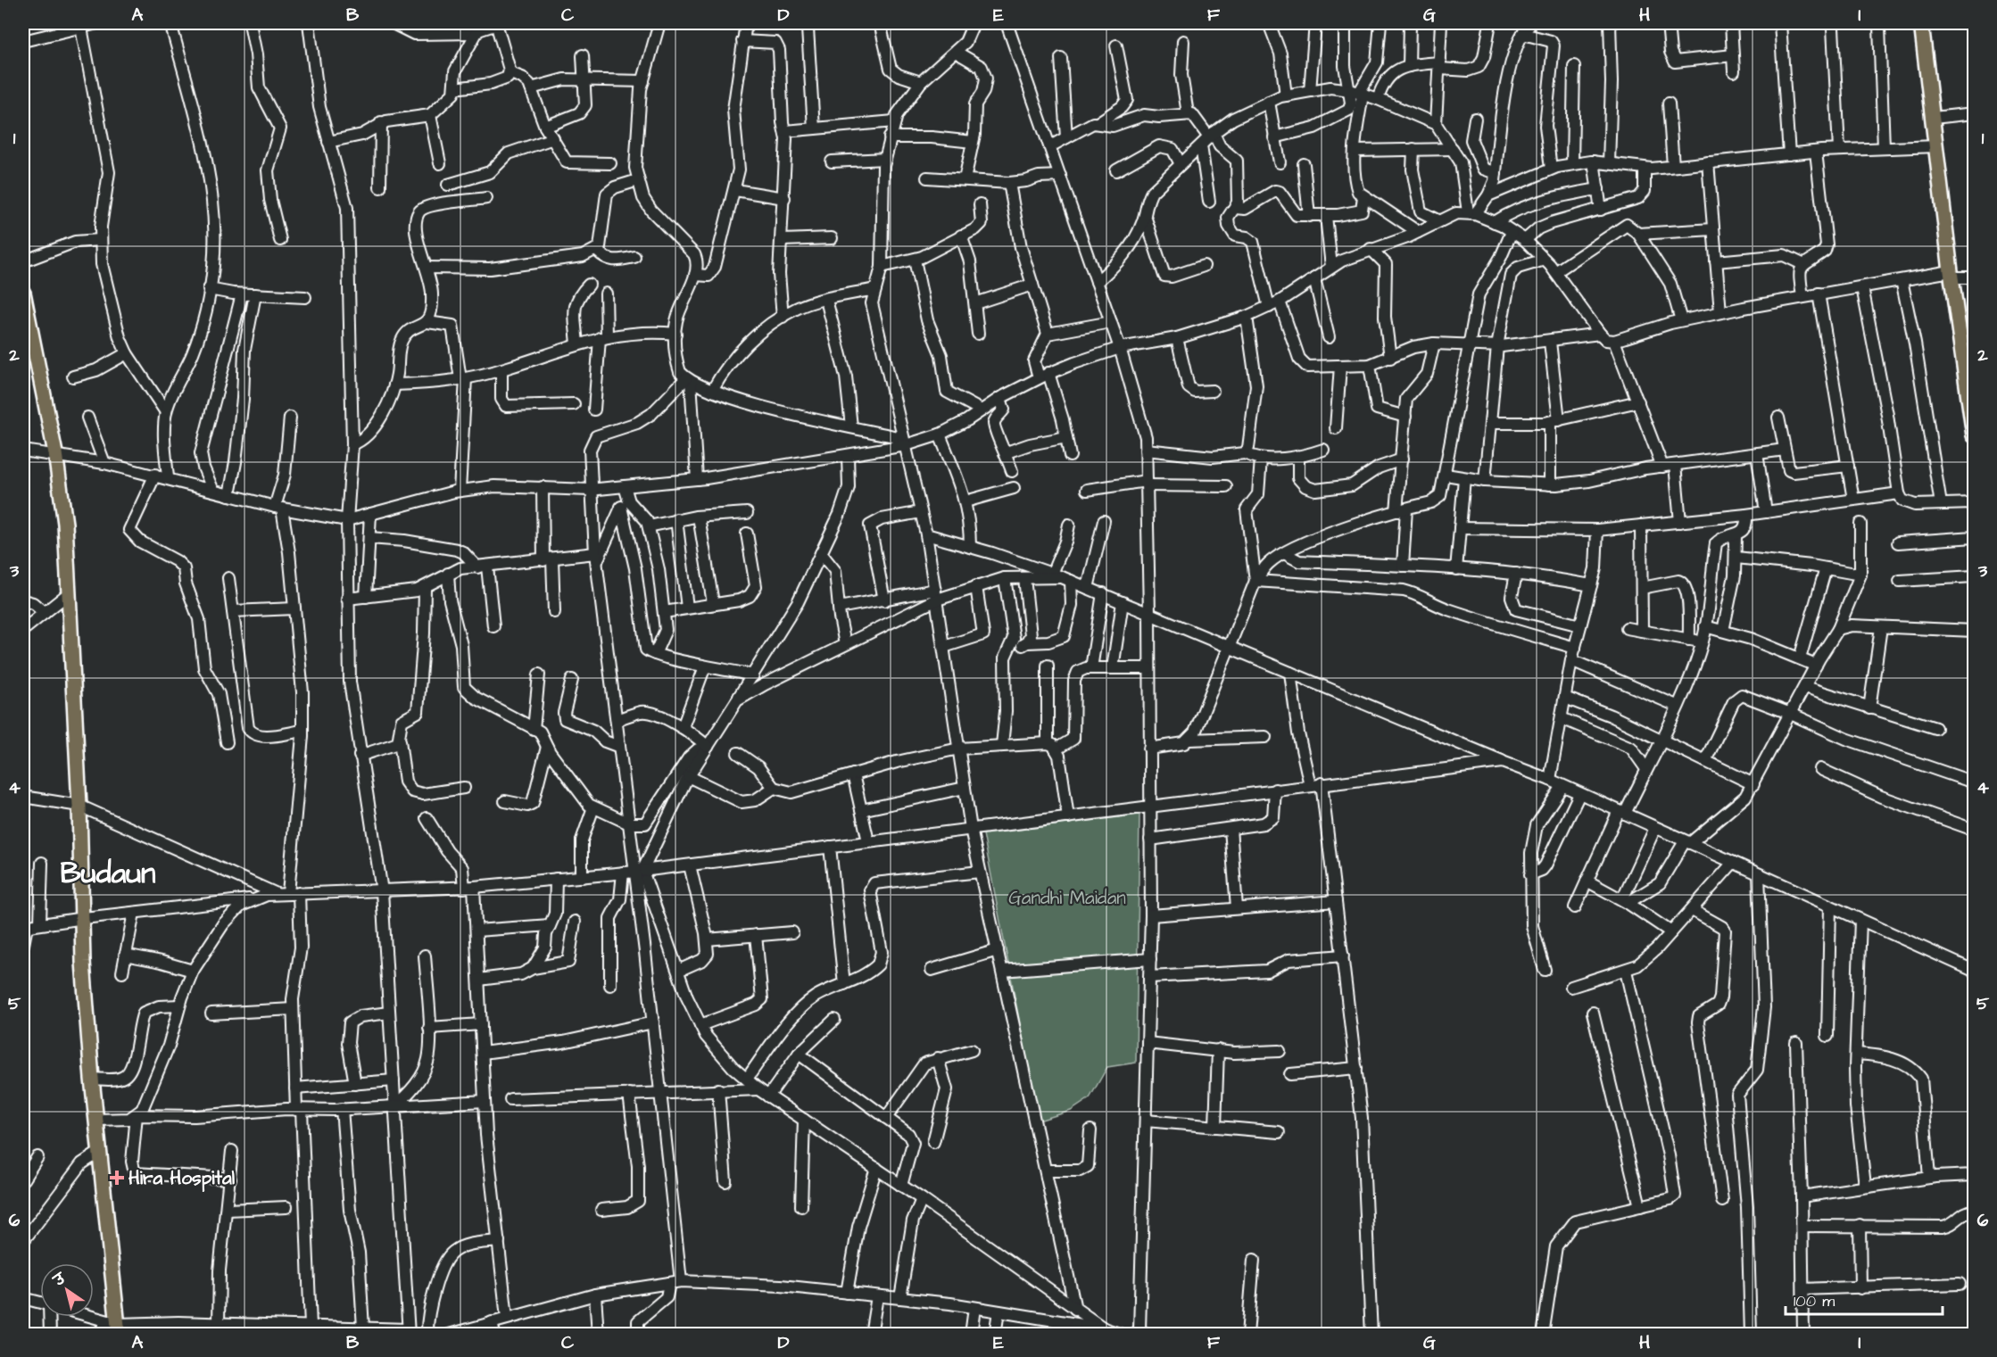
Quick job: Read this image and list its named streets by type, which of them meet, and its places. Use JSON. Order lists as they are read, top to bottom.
{
  "districts": ["Budaun"],
  "parks": ["Gandhi Maidan"],
  "places": {
    "health": ["Hira Hospital"]
  },
  "scale_bar": "100 m",
  "north": "top left",
  "grid": {
    "columns": [
      "A",
      "B",
      "C",
      "D",
      "E",
      "F",
      "G",
      "H",
      "I"
    ],
    "rows": [
      "1",
      "2",
      "3",
      "4",
      "5",
      "6"
    ]
  }
}
